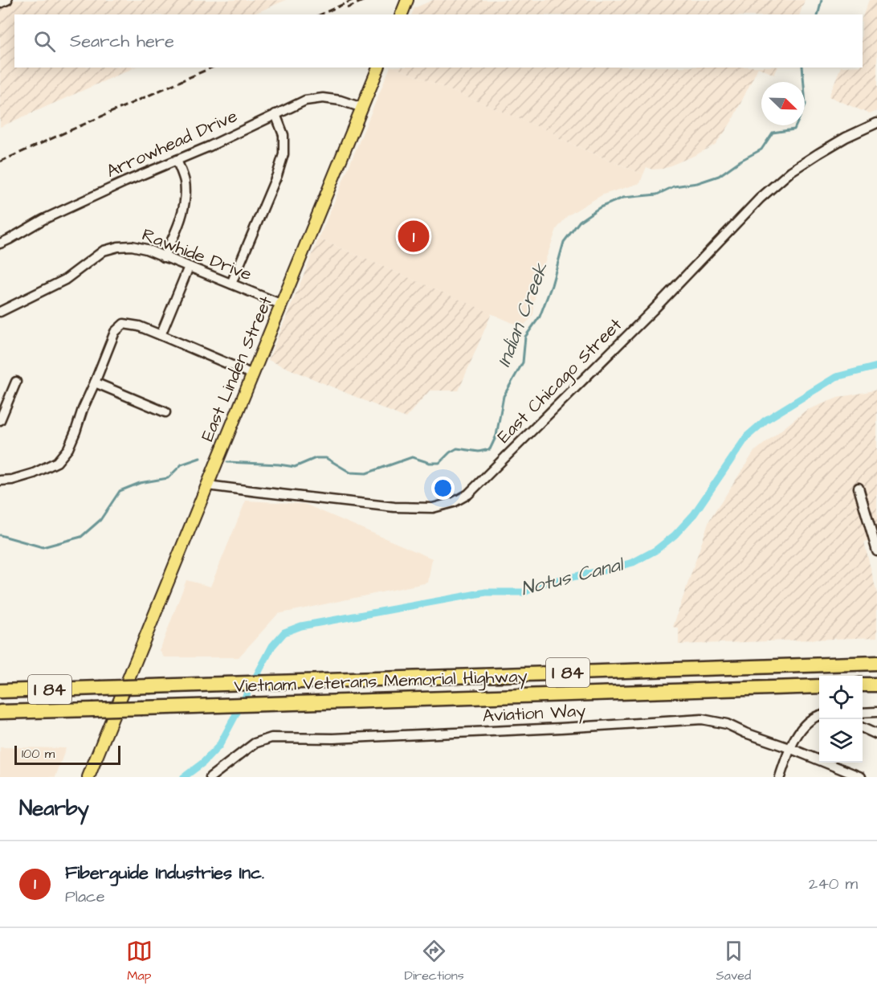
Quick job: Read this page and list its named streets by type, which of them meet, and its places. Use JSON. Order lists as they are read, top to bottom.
{
  "streets": {
    "highway": ["I 84", "Vietnam Veterans Memorial Highway"],
    "main road": ["East Linden Street"],
    "street": [
      "Arrowhead Drive",
      "Rawhide Drive",
      "East Chicago Street",
      "Aviation Way"
    ]
  },
  "crossings": [
    ["Arrowhead Drive", "East Linden Street"],
    ["Rawhide Drive", "East Linden Street"],
    ["East Linden Street", "East Chicago Street"]
  ],
  "water": ["Indian Creek", "Notus Canal"],
  "scale_bar": "100 m",
  "north": "bottom right",
  "page": {
    "search": "Search here",
    "pins": "1",
    "scale": "100 m",
    "heading": "Nearby",
    "list": [
      {
        "mark": "1",
        "name": "Fiberguide Industries Inc.",
        "note": "Place",
        "value": "240 m"
      }
    ],
    "nav": ["Map", "Directions", "Saved"]
  }
}
